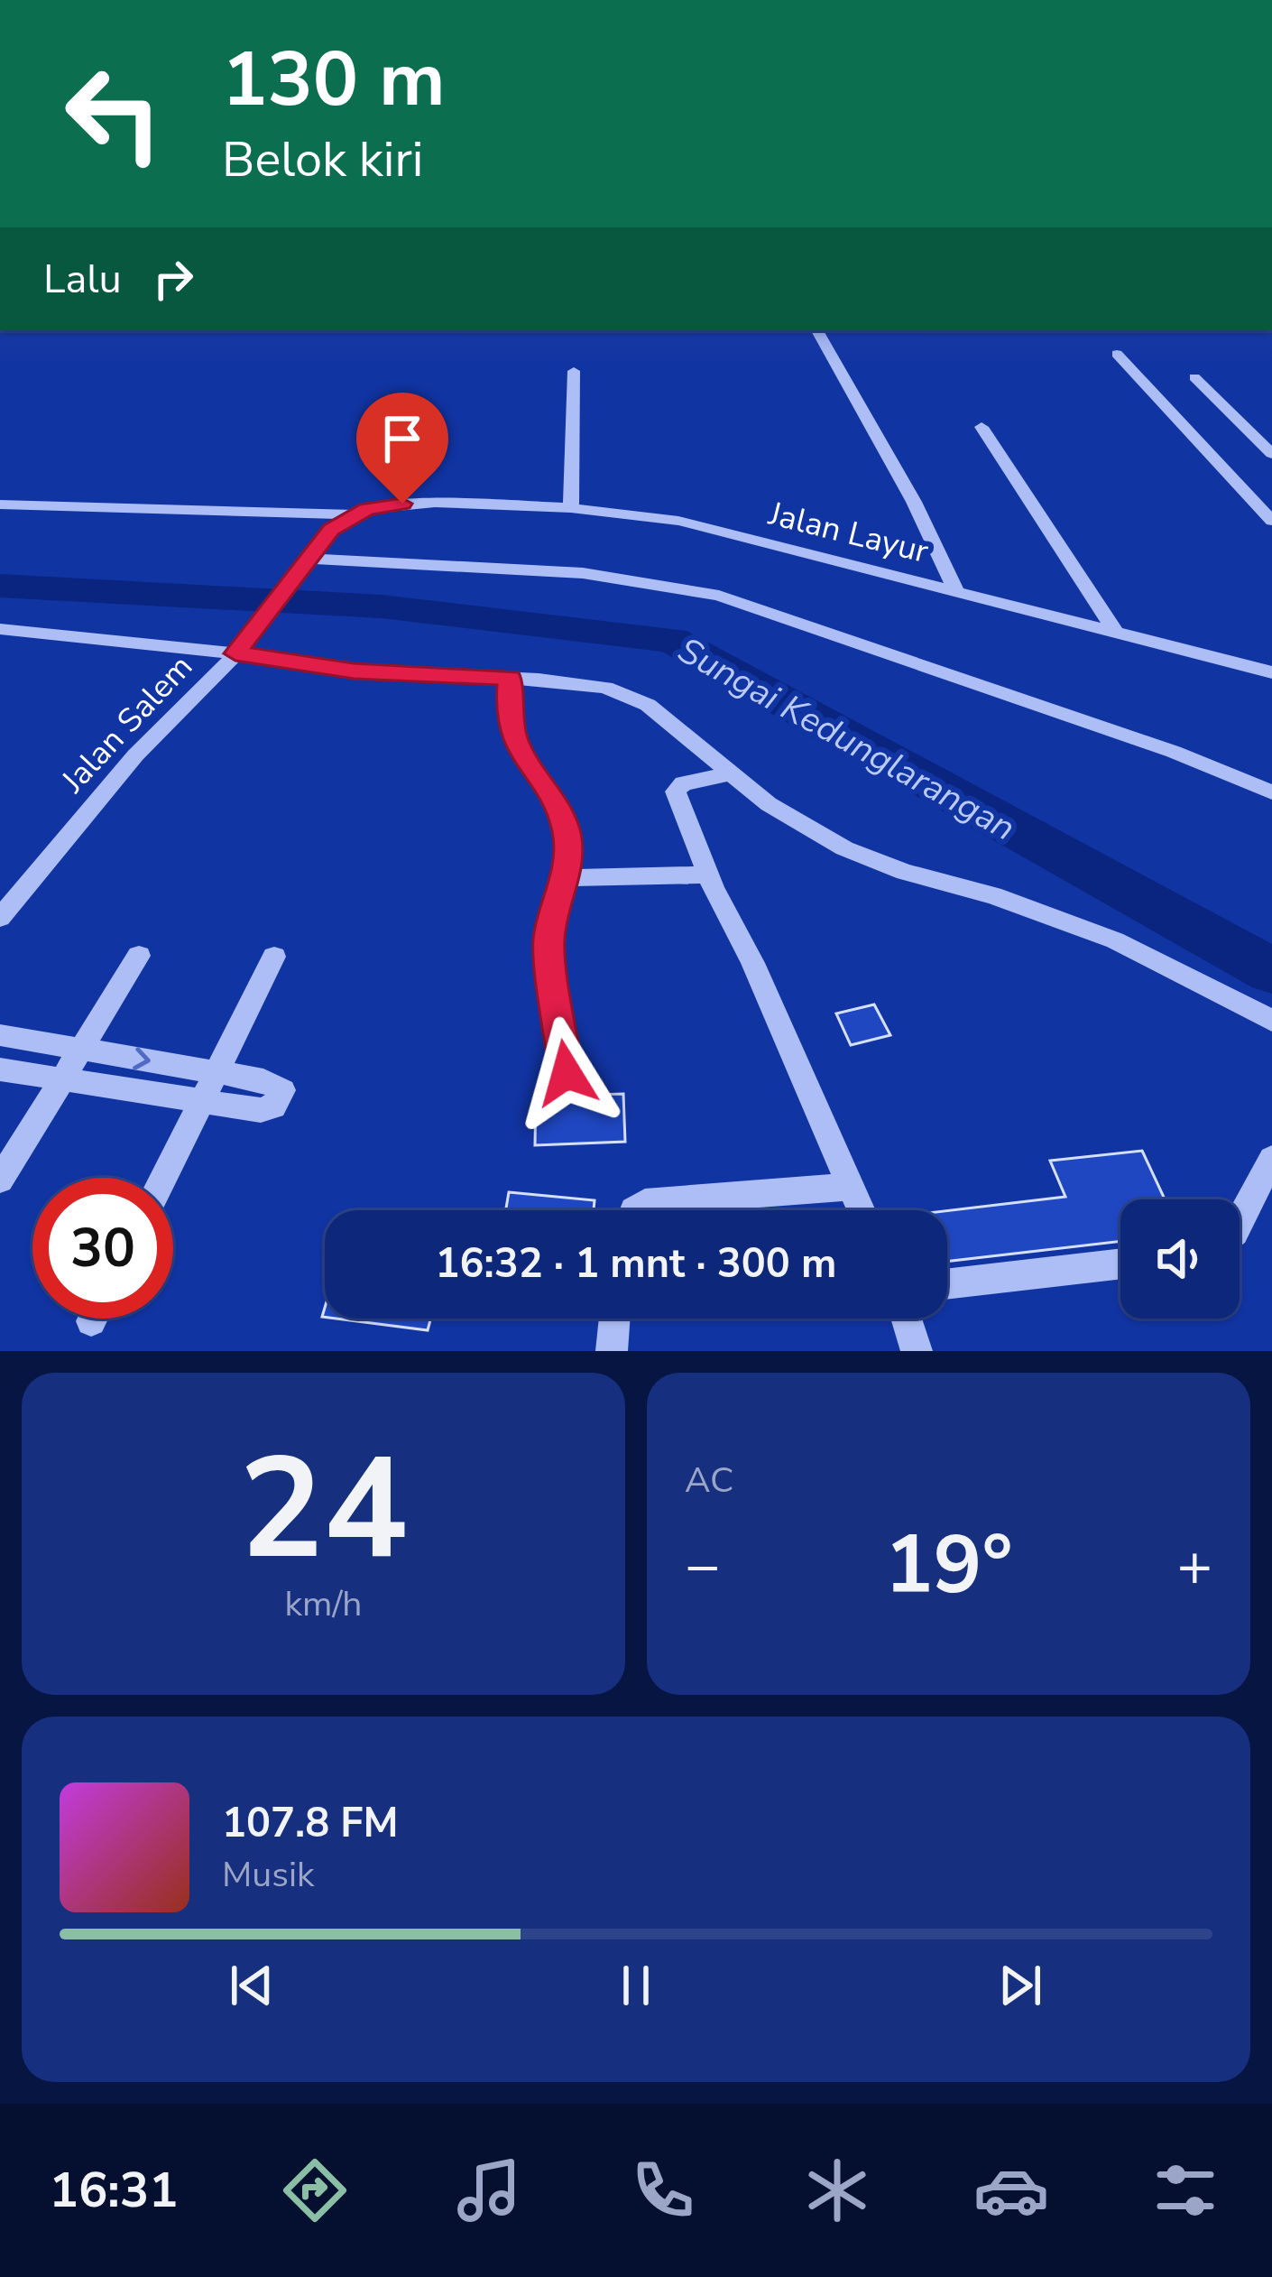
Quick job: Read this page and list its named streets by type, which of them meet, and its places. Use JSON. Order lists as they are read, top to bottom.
{
  "streets": {
    "street": ["Jalan Layur", "Jalan Salem"]
  },
  "crossings": [
    ["Jalan Layur", "Jalan Salem"]
  ],
  "water": ["Sungai Kedunglarangan"],
  "page": {
    "turn": ["130 m", "Belok kiri"],
    "then": "Lalu",
    "limit": "30",
    "trip": "16:32 · 1 mnt · 300 m",
    "tile": [
      ["24", "km/h"],
      "AC"
    ],
    "heat": ["−", "19°", "+"],
    "song": ["107.8 FM", "Musik"],
    "tabs": "16:31"
  }
}
